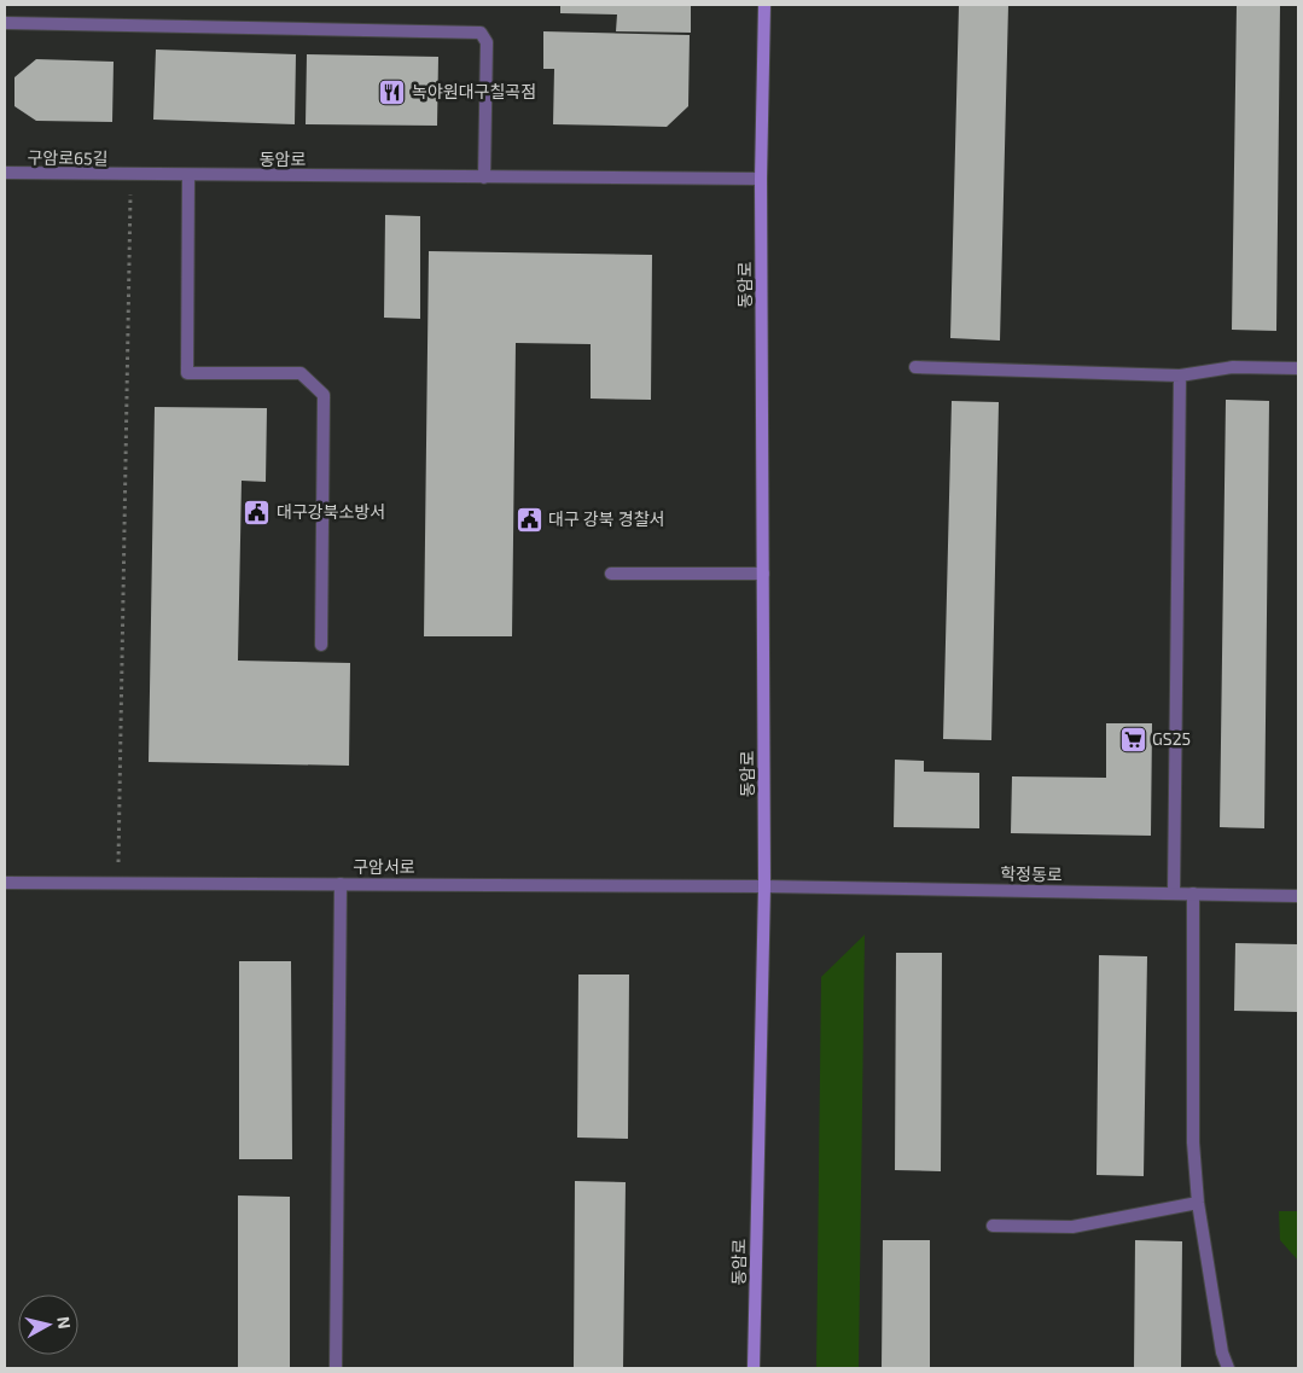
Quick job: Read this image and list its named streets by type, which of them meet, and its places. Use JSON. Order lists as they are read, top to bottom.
{
  "streets": {
    "main road": ["동암로"],
    "street": ["구암로65길", "구암서로", "학정동로"]
  },
  "crossings": [
    ["구암로65길", "동암로"],
    ["동암로", "구암서로"],
    ["동암로", "학정동로"],
    ["구암서로", "학정동로"]
  ],
  "places": {
    "restaurant": ["녹야원대구칠곡점"],
    "public building": ["대구강북소방서", "대구 강북 경찰서"],
    "supermarket": ["GS25"]
  },
  "north": "right"
}
